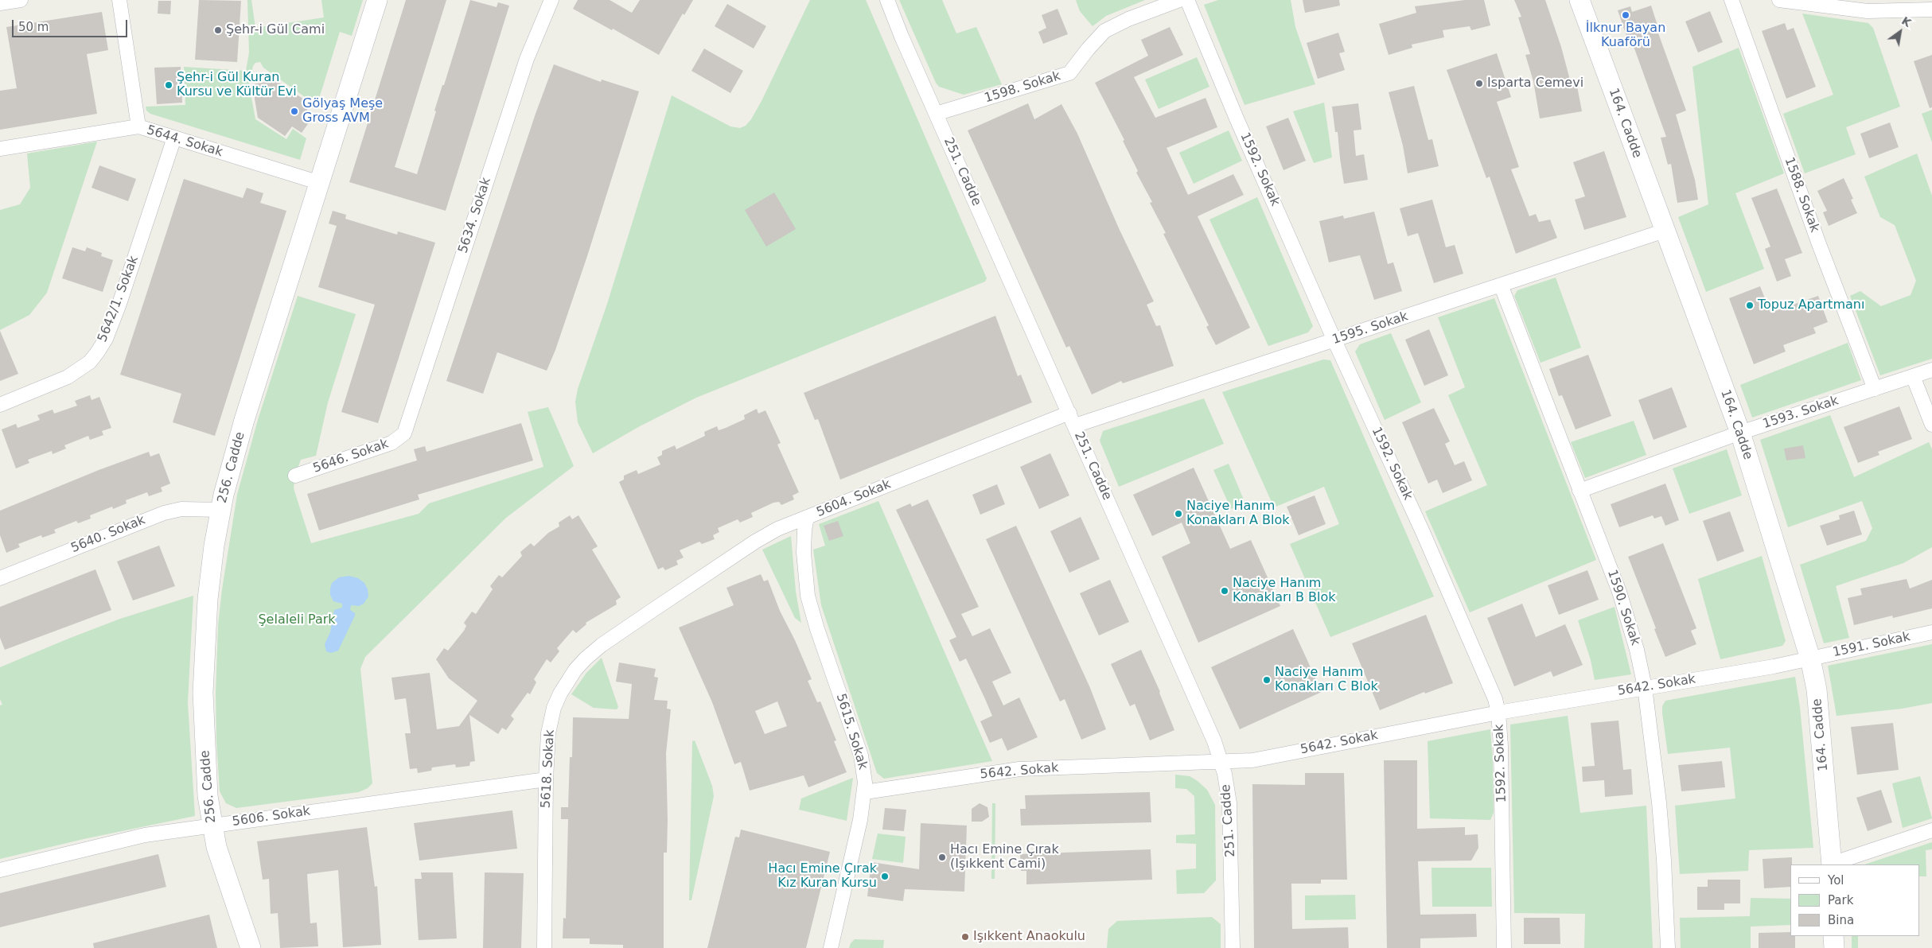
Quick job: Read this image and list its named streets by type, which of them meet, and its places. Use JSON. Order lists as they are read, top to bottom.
{
  "streets": {
    "street": [
      "1598. Sokak",
      "164. Cadde",
      "5644. Sokak",
      "1592. Sokak",
      "251. Cadde",
      "1588. Sokak",
      "5634. Sokak",
      "5642/1. Sokak",
      "1595. Sokak",
      "1593. Sokak",
      "5646. Sokak",
      "256. Cadde",
      "5604. Sokak",
      "5640. Sokak",
      "1590. Sokak",
      "1591. Sokak",
      "5642. Sokak",
      "5615. Sokak",
      "5618. Sokak",
      "5606. Sokak"
    ]
  },
  "crossings": [
    ["1598. Sokak", "251. Cadde"],
    ["164. Cadde", "1595. Sokak"],
    ["164. Cadde", "1593. Sokak"],
    ["164. Cadde", "1591. Sokak"],
    ["164. Cadde", "5642. Sokak"],
    ["5644. Sokak", "5642/1. Sokak"],
    ["5644. Sokak", "256. Cadde"],
    ["1592. Sokak", "1595. Sokak"],
    ["1592. Sokak", "5642. Sokak"],
    ["251. Cadde", "1595. Sokak"],
    ["251. Cadde", "5604. Sokak"],
    ["251. Cadde", "5642. Sokak"],
    ["1588. Sokak", "1593. Sokak"],
    ["5634. Sokak", "5646. Sokak"],
    ["1595. Sokak", "1590. Sokak"],
    ["1593. Sokak", "1590. Sokak"],
    ["256. Cadde", "5640. Sokak"],
    ["256. Cadde", "5606. Sokak"],
    ["5604. Sokak", "5615. Sokak"],
    ["5604. Sokak", "5618. Sokak"],
    ["1590. Sokak", "5642. Sokak"],
    ["1591. Sokak", "5642. Sokak"],
    ["5642. Sokak", "5615. Sokak"],
    ["5618. Sokak", "5606. Sokak"]
  ],
  "parks": ["Şelaleli Park"],
  "places": [
    "İlknur Bayan Kuaförü",
    "Şehr-i Gül Cami",
    "Isparta Cemevi",
    "Şehr-i Gül Kuran Kursu ve Kültür Evi",
    "Gölyaş Meşe Gross AVM",
    "Topuz Apartmanı",
    "Naciye Hanım Konakları A Blok",
    "Naciye Hanım Konakları B Blok",
    "Naciye Hanım Konakları C Blok",
    "Hacı Emine Çırak (Işıkkent Cami)",
    "Hacı Emine Çırak Kız Kuran Kursu",
    "Işıkkent Anaokulu"
  ],
  "legend": ["Yol", "Park", "Bina"],
  "scale_bar": "50 m",
  "north": "top right"
}
